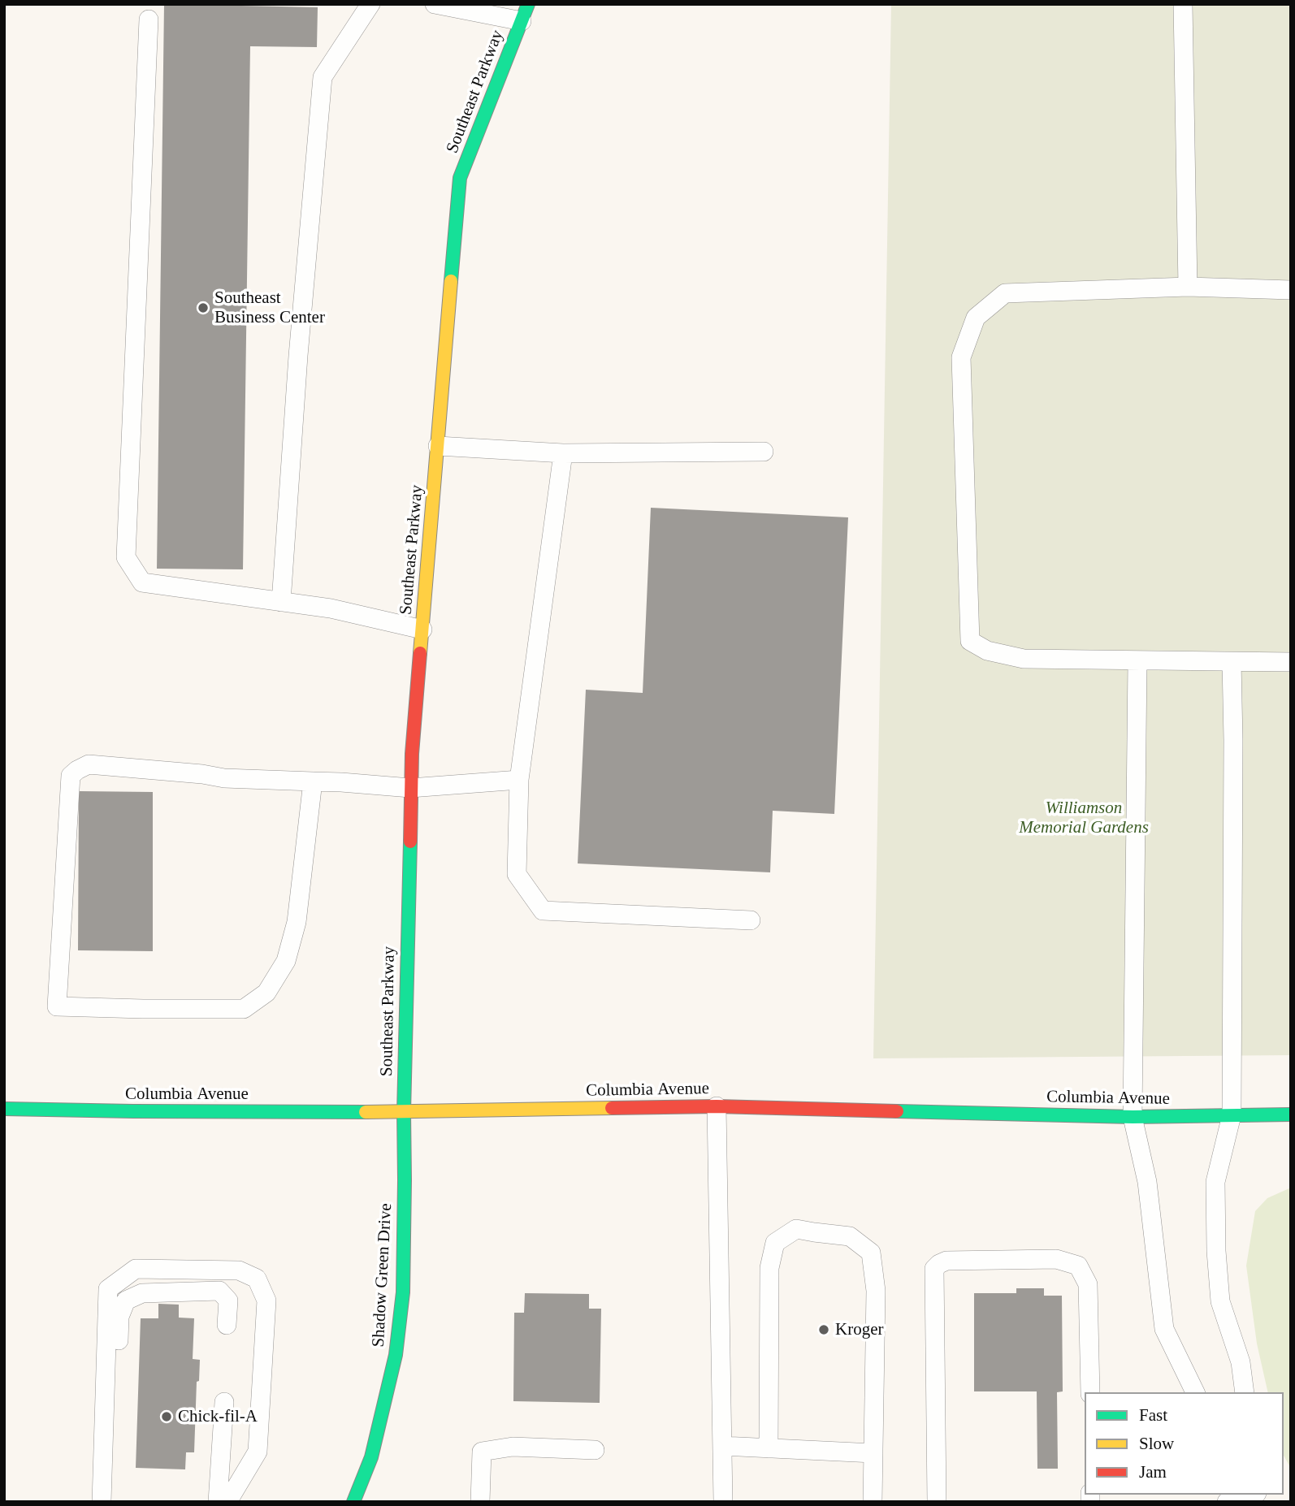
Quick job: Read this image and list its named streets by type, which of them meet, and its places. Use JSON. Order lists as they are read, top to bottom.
{
  "streets": {
    "street": ["Southeast Parkway", "Columbia Avenue", "Shadow Green Drive"]
  },
  "crossings": [
    ["Southeast Parkway", "Columbia Avenue"],
    ["Southeast Parkway", "Shadow Green Drive"],
    ["Columbia Avenue", "Shadow Green Drive"]
  ],
  "parks": ["Williamson Memorial Gardens"],
  "places": ["Southeast Business Center", "Kroger", "Chick-fil-A"],
  "legend": ["Fast", "Slow", "Jam"]
}
